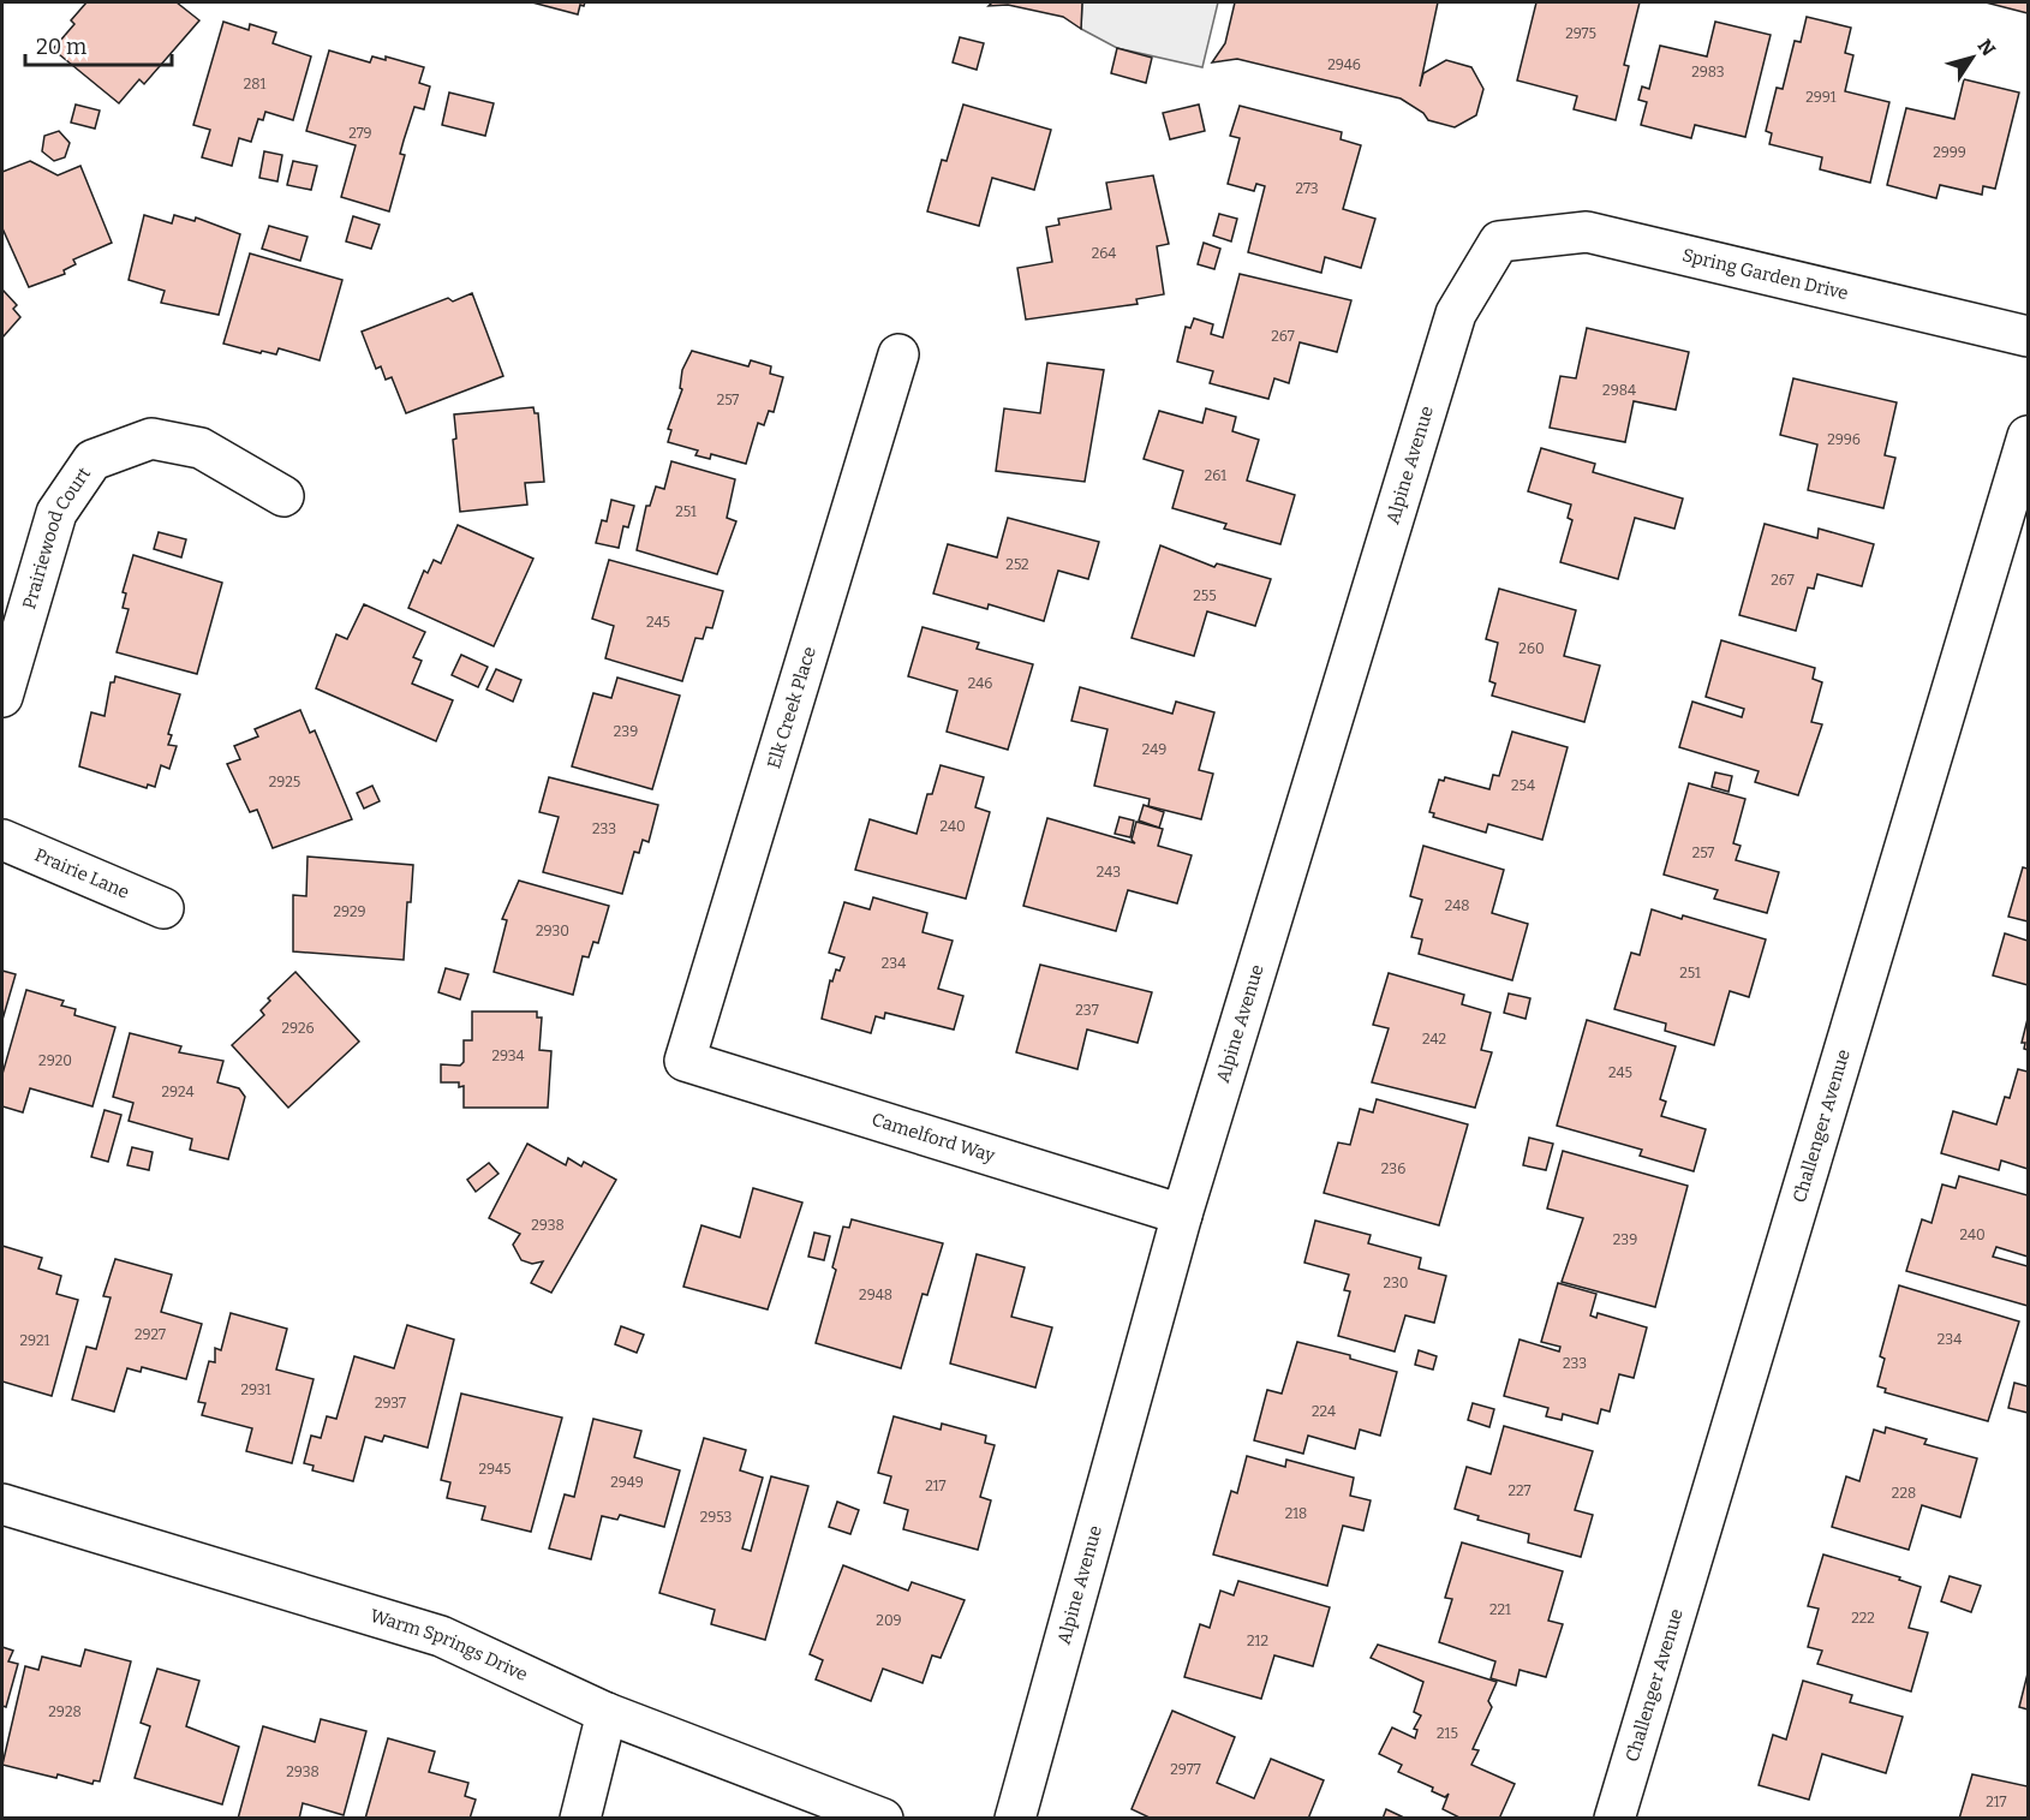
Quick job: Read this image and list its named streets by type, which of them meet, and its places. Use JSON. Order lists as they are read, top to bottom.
{
  "streets": {
    "street": [
      "Spring Garden Drive",
      "Alpine Avenue",
      "Prairiewood Court",
      "Elk Creek Place",
      "Prairie Lane",
      "Challenger Avenue",
      "Camelford Way",
      "Warm Springs Drive"
    ]
  },
  "crossings": [
    ["Spring Garden Drive", "Alpine Avenue"],
    ["Alpine Avenue", "Camelford Way"],
    ["Elk Creek Place", "Camelford Way"]
  ],
  "house_numbers": [
    "2975",
    "2946",
    "2983",
    "281",
    "2991",
    "279",
    "2999",
    "273",
    "264",
    "267",
    "2984",
    "257",
    "2996",
    "261",
    "251",
    "252",
    "267",
    "255",
    "245",
    "260",
    "246",
    "239",
    "249",
    "2925",
    "254",
    "240",
    "233",
    "257",
    "243",
    "248",
    "2929",
    "2930",
    "234",
    "251",
    "237",
    "2926",
    "242",
    "2934",
    "2920",
    "245",
    "2924",
    "236",
    "2938",
    "240",
    "239",
    "230",
    "2948",
    "2927",
    "234",
    "2921",
    "233",
    "2931",
    "2937",
    "224",
    "2945",
    "2949",
    "217",
    "227",
    "228",
    "218",
    "2953",
    "221",
    "222",
    "209",
    "212",
    "2928",
    "215",
    "2977",
    "2938",
    "217"
  ],
  "scale_bar": "20 m",
  "north": "top right"
}
